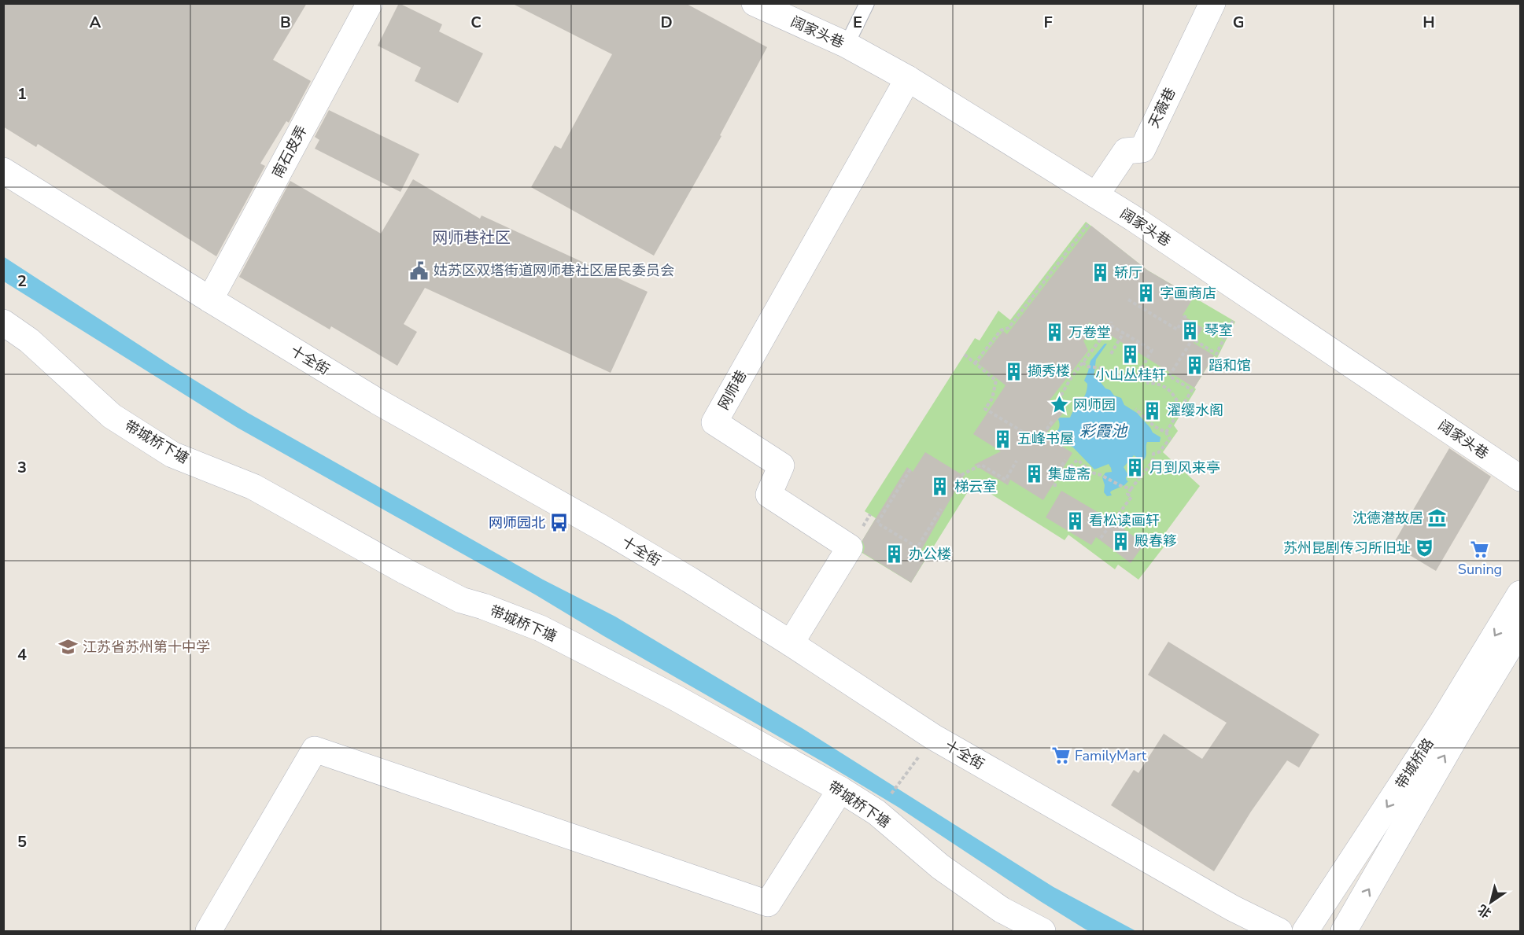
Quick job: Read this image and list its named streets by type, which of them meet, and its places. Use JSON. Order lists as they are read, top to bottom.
{
  "streets": {
    "street": [
      "阔家头巷",
      "天薇巷",
      "南石皮弄",
      "十全街",
      "网师巷",
      "带城桥下塘",
      "带城桥路"
    ]
  },
  "crossings": [
    ["阔家头巷", "天薇巷"],
    ["阔家头巷", "网师巷"],
    ["南石皮弄", "十全街"],
    ["十全街", "网师巷"]
  ],
  "districts": ["网师巷社区"],
  "water": ["彩霞池"],
  "places": {
    "public building": ["姑苏区双塔街道网师巷社区居民委员会"],
    "building": [
      "轿厅",
      "字画商店",
      "琴室",
      "万卷堂",
      "小山丛桂轩",
      "蹈和馆",
      "撷秀楼",
      "濯缨水阁",
      "五峰书屋",
      "月到风来亭",
      "集虚斋",
      "梯云室",
      "看松读画轩",
      "殿春簃",
      "办公楼"
    ],
    "place": ["网师园"],
    "museum": ["沈德潜故居"],
    "bus stop": ["网师园北"],
    "theatre": ["苏州昆剧传习所旧址"],
    "supermarket": ["Suning", "FamilyMart"],
    "school or university": ["江苏省苏州第十中学"]
  },
  "north": "bottom left",
  "grid": {
    "columns": [
      "A",
      "B",
      "C",
      "D",
      "E",
      "F",
      "G",
      "H"
    ],
    "rows": [
      "1",
      "2",
      "3",
      "4",
      "5"
    ]
  }
}
